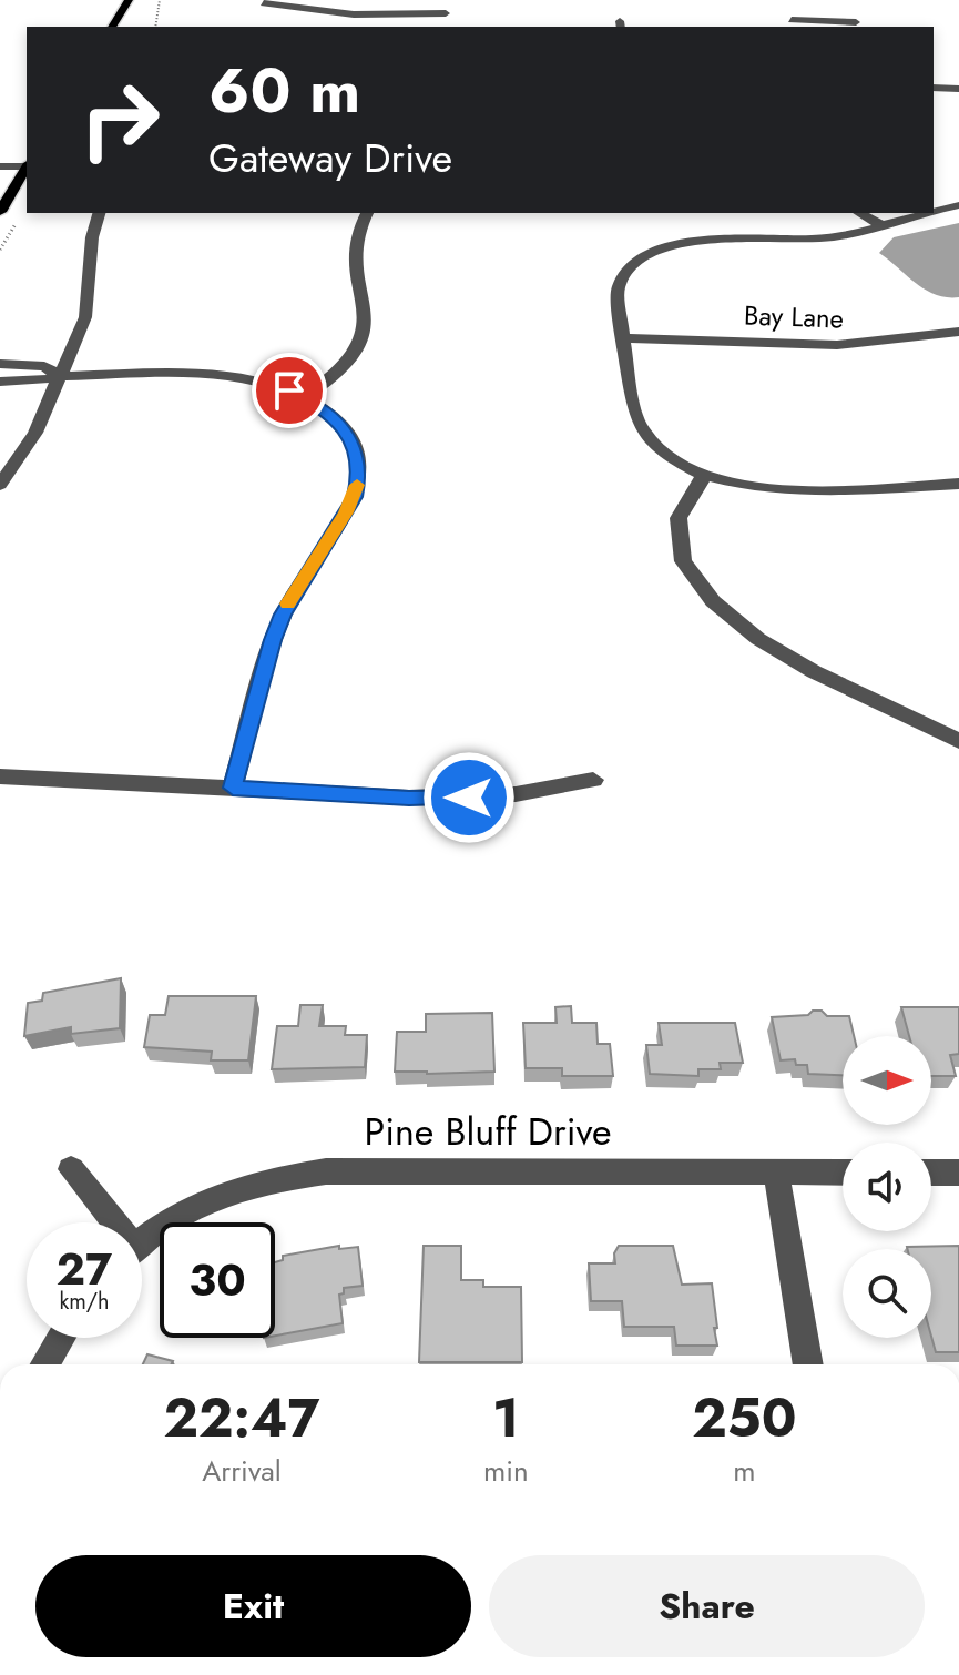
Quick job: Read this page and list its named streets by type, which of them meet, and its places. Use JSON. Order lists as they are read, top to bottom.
{
  "streets": {
    "street": ["Bay Lane", "Pine Bluff Drive"]
  },
  "north": "right",
  "page": {
    "turn": ["60 m", "Gateway Drive"],
    "speed": "27 km/h",
    "limit": "30",
    "eta": [
      "22:47",
      "Arrival",
      "1",
      "min",
      "250",
      "m"
    ],
    "buttons": ["Exit", "Share"]
  }
}
